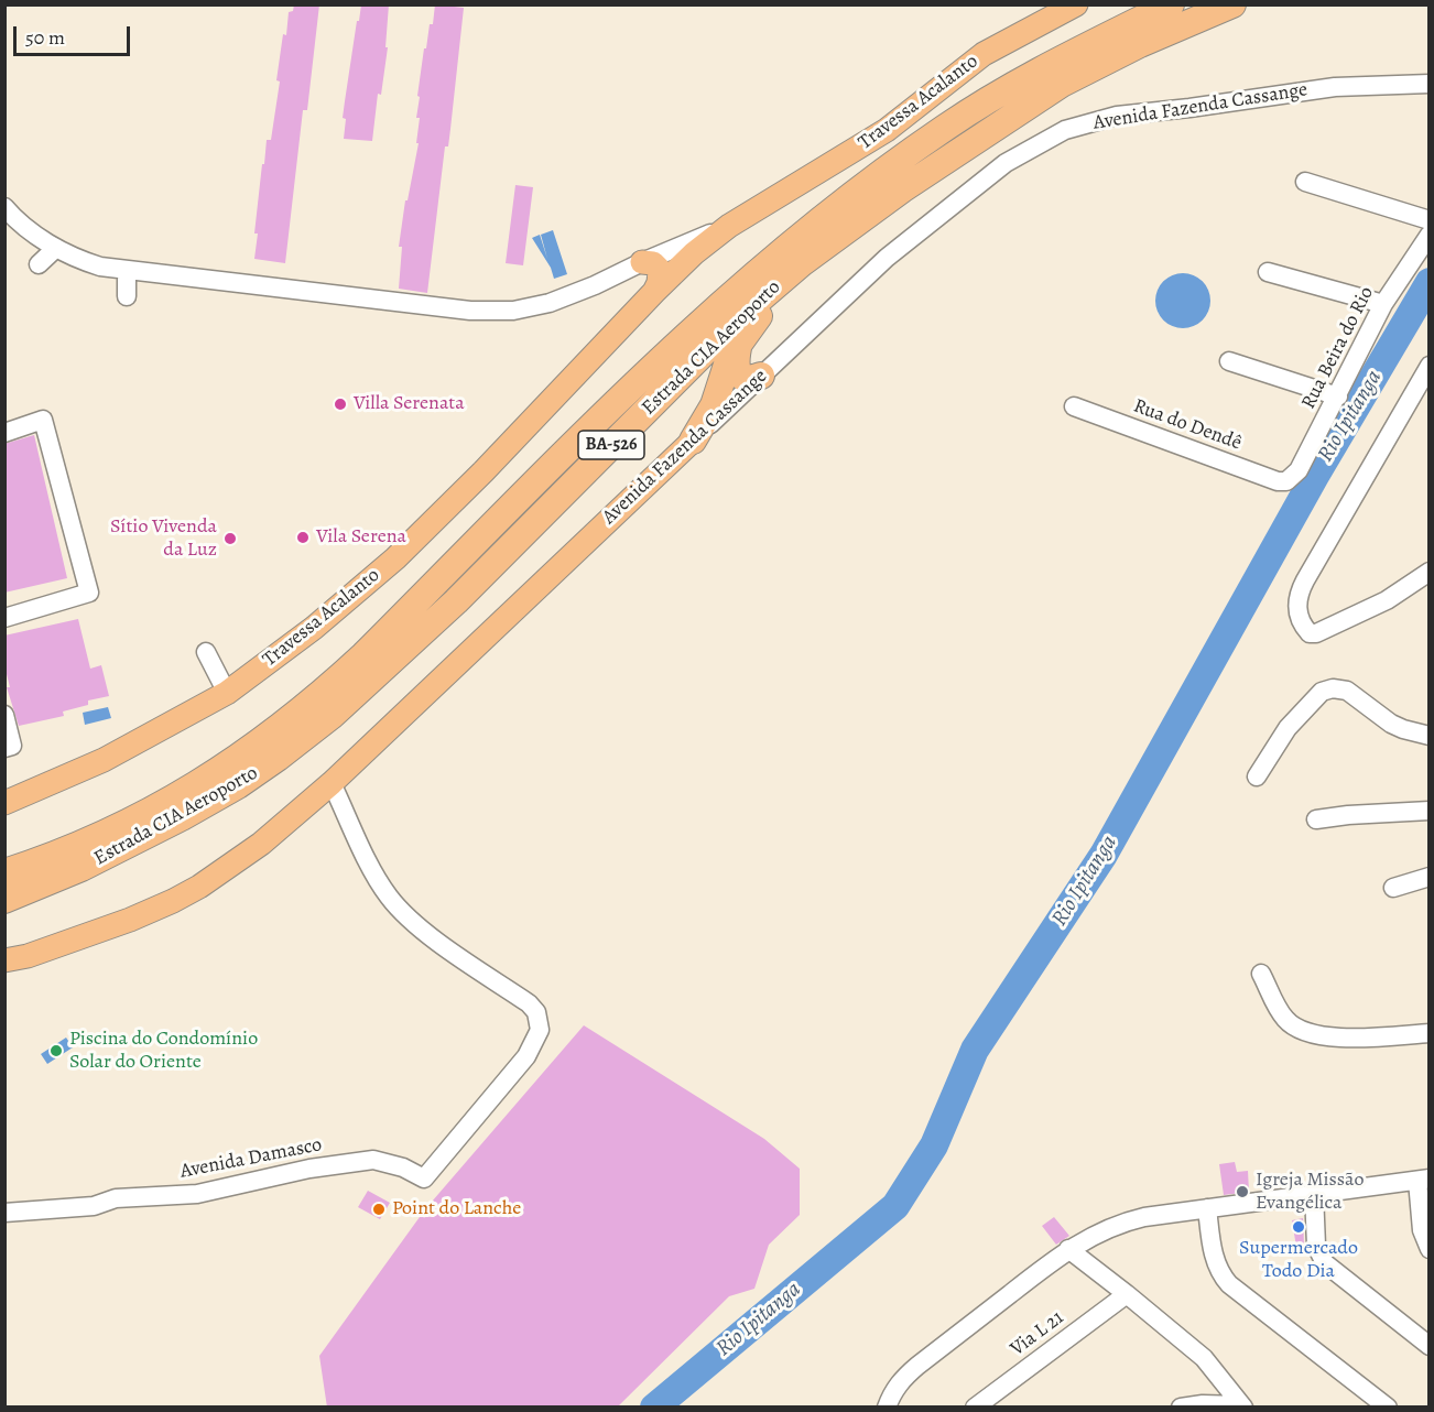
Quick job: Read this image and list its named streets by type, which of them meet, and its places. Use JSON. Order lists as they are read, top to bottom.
{
  "streets": {
    "highway": ["Estrada CIA Aeroporto", "BA-526"],
    "main road": ["Travessa Acalanto", "Avenida Fazenda Cassange"],
    "street": [
      "Rua Beira do Rio",
      "Rua do Dendê",
      "Avenida Damasco",
      "Via L 21"
    ]
  },
  "crossings": [
    ["Avenida Fazenda Cassange", "Avenida Damasco"],
    ["Rua Beira do Rio", "Rua do Dendê"]
  ],
  "water": ["Rio Ipitanga"],
  "places": [
    "Villa Serenata",
    "Vila Serena",
    "Sítio Vivenda da Luz",
    "Piscina do Condomínio Solar do Oriente",
    "Igreja Missão Evangélica",
    "Point do Lanche",
    "Supermercado Todo Dia"
  ],
  "scale_bar": "50 m"
}
